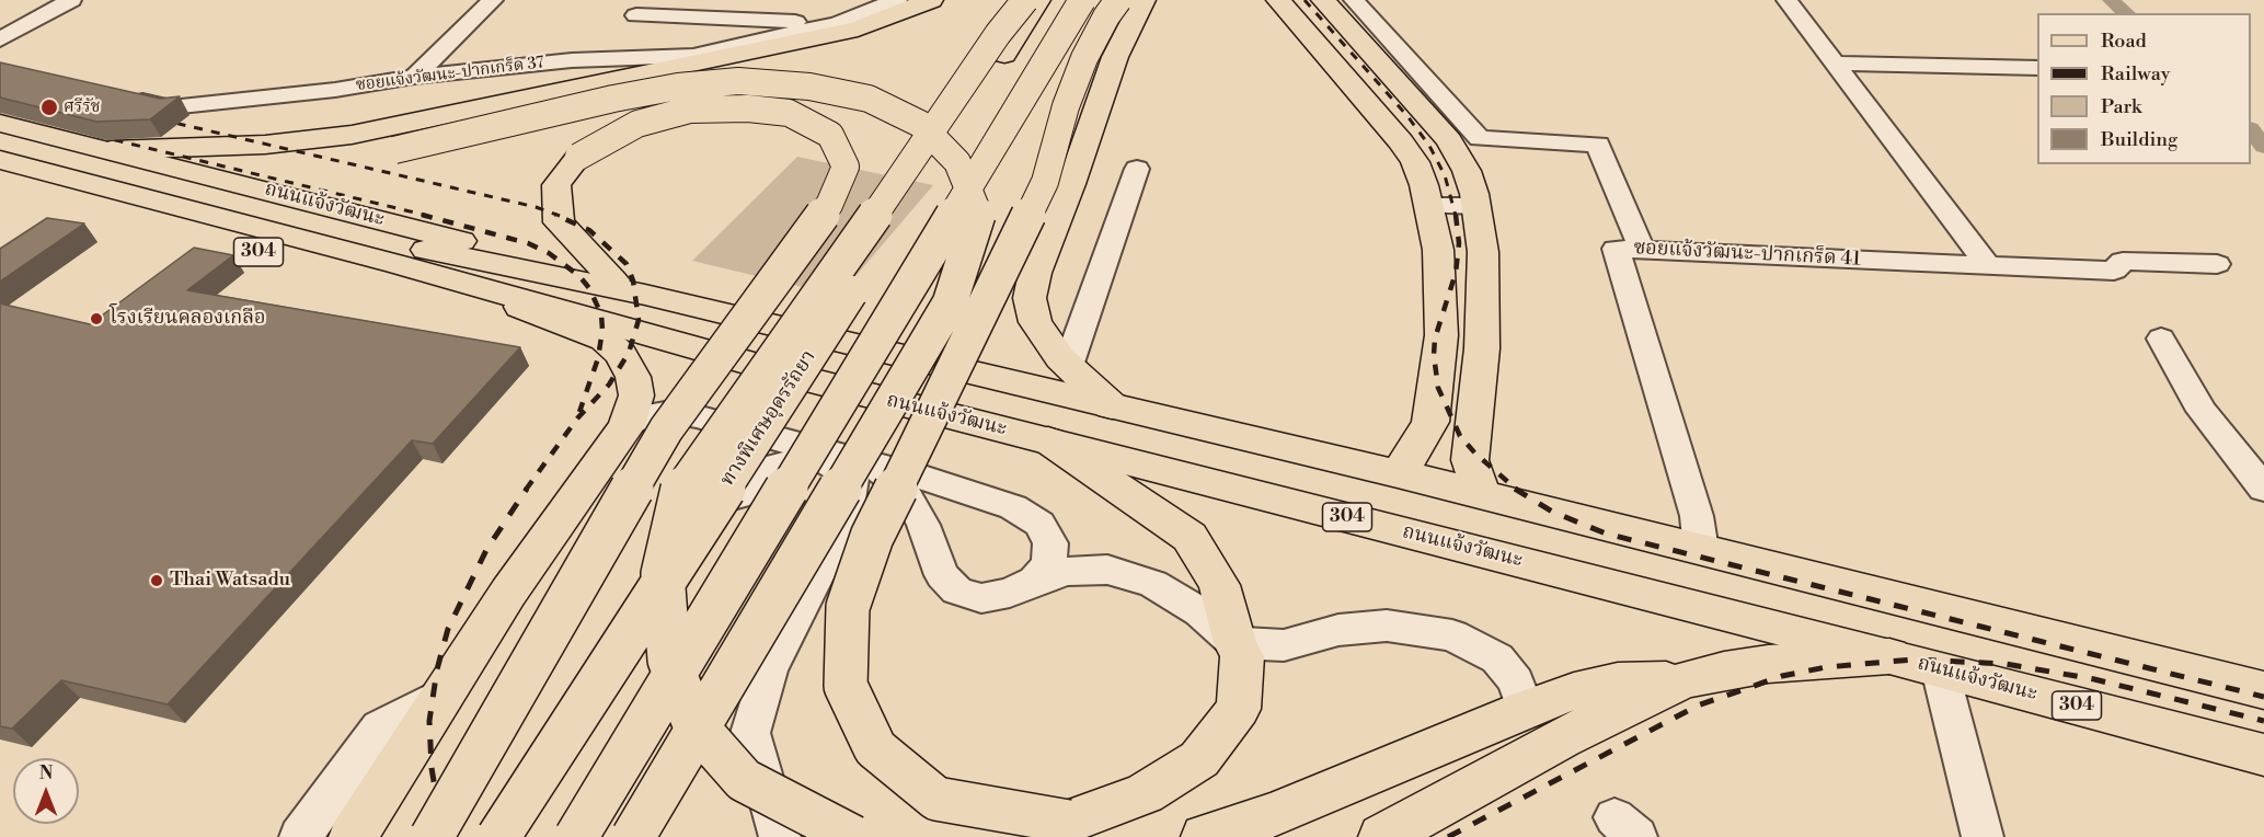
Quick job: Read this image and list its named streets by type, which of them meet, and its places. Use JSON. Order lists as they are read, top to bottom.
{
  "streets": {
    "main road": ["ถนนแจ้งวัฒนะ", "304", "ทางพิเศษอุดรรัถยา"],
    "street": ["ซอยแจ้งวัฒนะ-ปากเกร็ด 37", "ซอยแจ้งวัฒนะ-ปากเกร็ด 41"]
  },
  "crossings": [
    ["ถนนแจ้งวัฒนะ", "ซอยแจ้งวัฒนะ-ปากเกร็ด 41"]
  ],
  "places": ["ศรีรัช", "โรงเรียนคลองเกลือ", "Thai Watsadu"],
  "legend": [
    "Road",
    "Railway",
    "Park",
    "Building"
  ],
  "north": "top"
}
